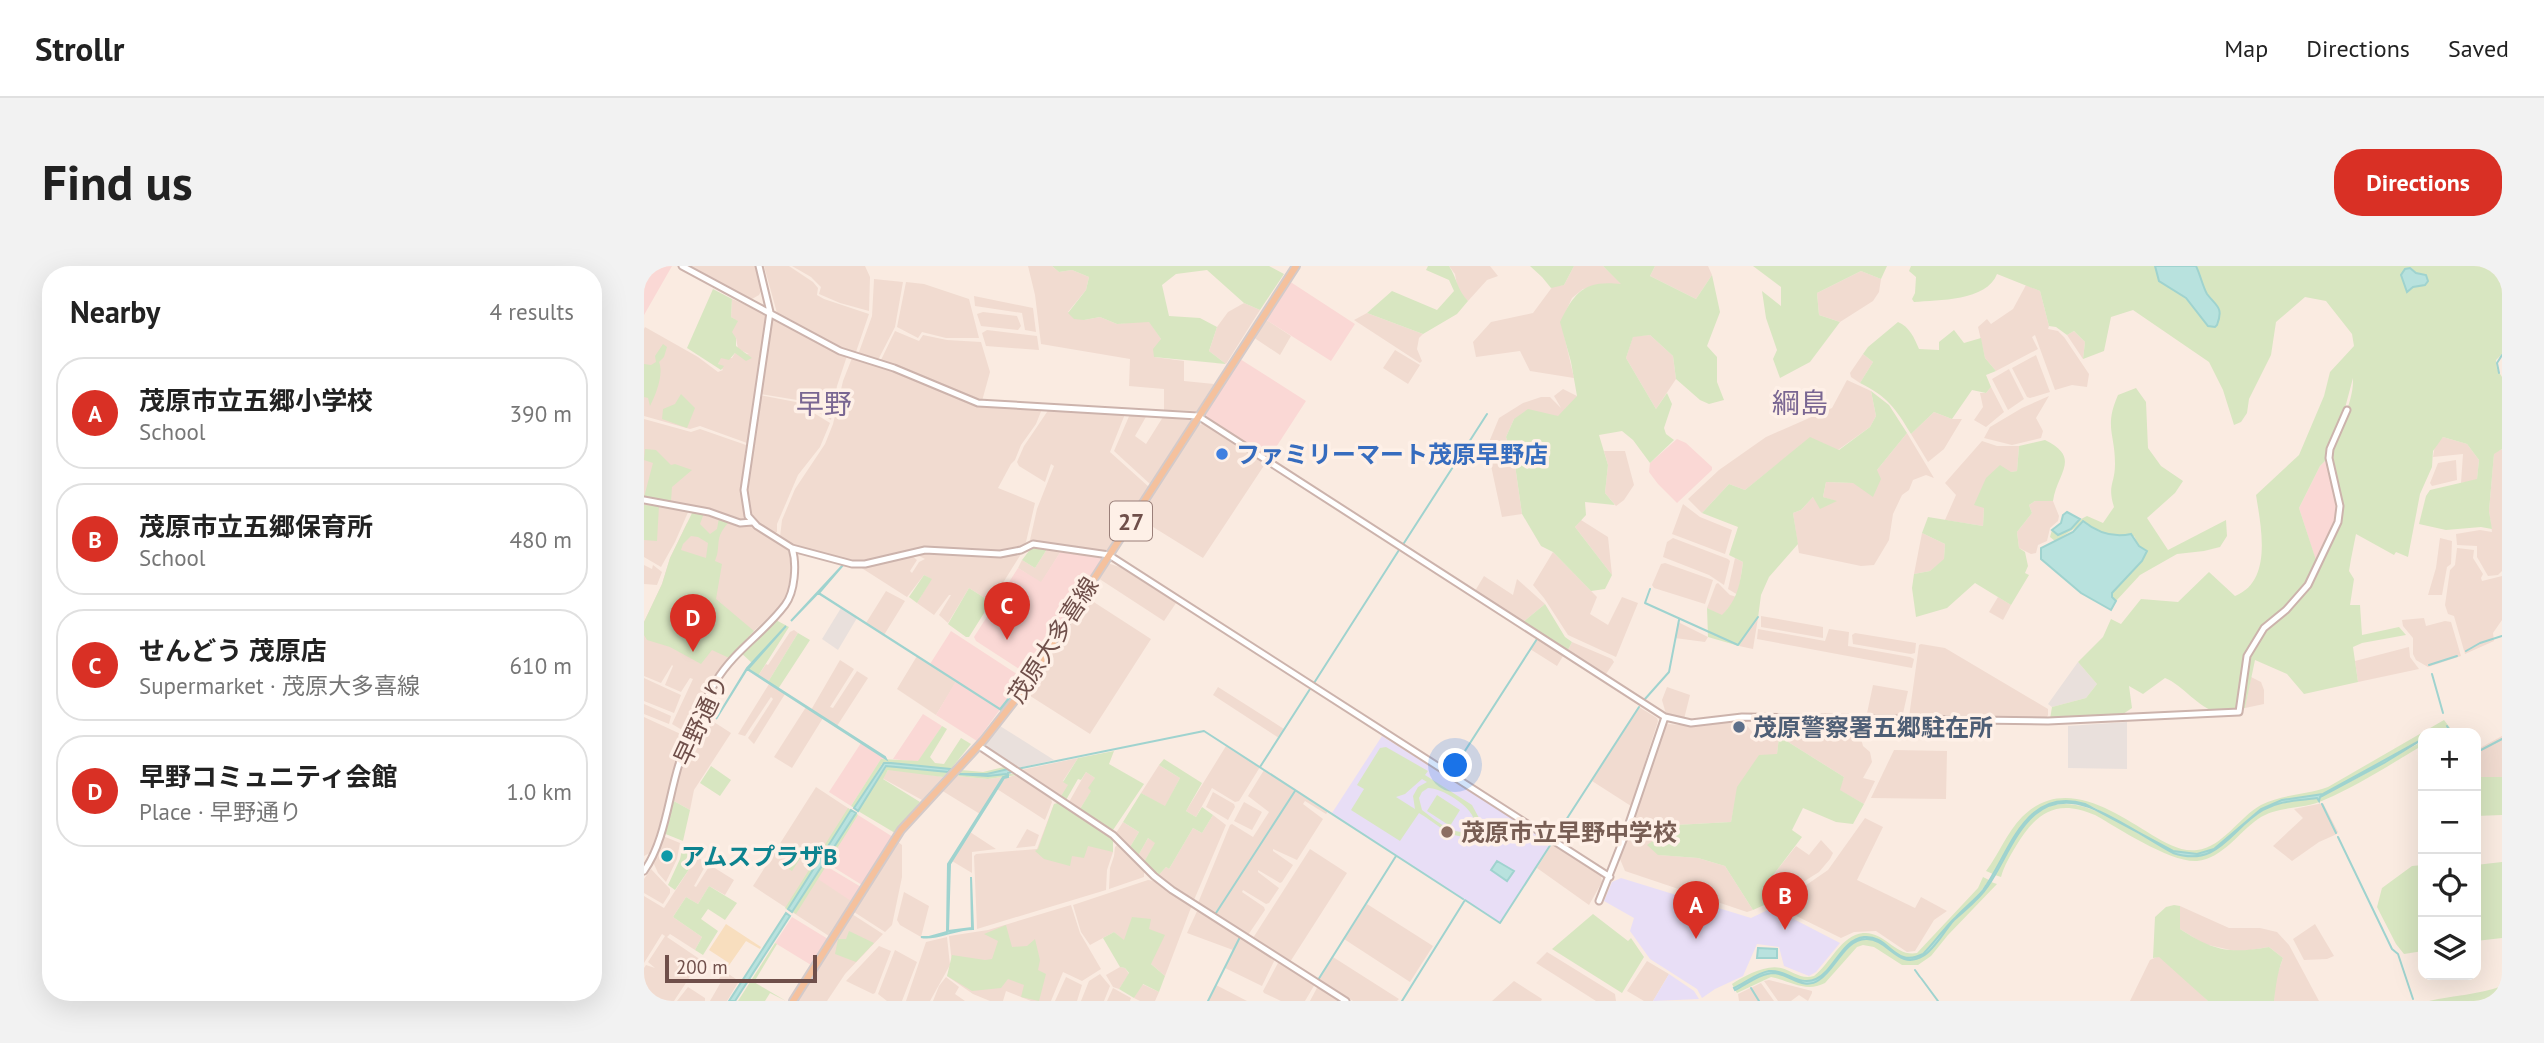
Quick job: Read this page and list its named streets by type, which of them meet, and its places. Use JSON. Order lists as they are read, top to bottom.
{
  "streets": {
    "main road": ["27", "茂原大多喜線"],
    "street": ["早野通り"]
  },
  "districts": ["綱島", "早野"],
  "places": [
    "ファミリーマート茂原早野店",
    "茂原警察署五郷駐在所",
    "茂原市立早野中学校",
    "アムスプラザB"
  ],
  "scale_bar": "200 m",
  "page": {
    "header": "Strollr",
    "nav": ["Map", "Directions", "Saved"],
    "buttons": "Directions",
    "title": "Find us",
    "heading": ["Nearby", "4 results"],
    "list": [
      {
        "mark": "A",
        "name": "茂原市立五郷小学校",
        "note": "School",
        "value": "390 m"
      },
      {
        "mark": "B",
        "name": "茂原市立五郷保育所",
        "note": "School",
        "value": "480 m"
      },
      {
        "mark": "C",
        "name": "せんどう 茂原店",
        "note": "Supermarket · 茂原大多喜線",
        "value": "610 m"
      },
      {
        "mark": "D",
        "name": "早野コミュニティ会館",
        "note": "Place · 早野通り",
        "value": "1.0 km"
      }
    ],
    "pins": [
      "C",
      "D",
      "B",
      "A"
    ],
    "map_buttons": ["+", "−"],
    "scale": "200 m"
  }
}
